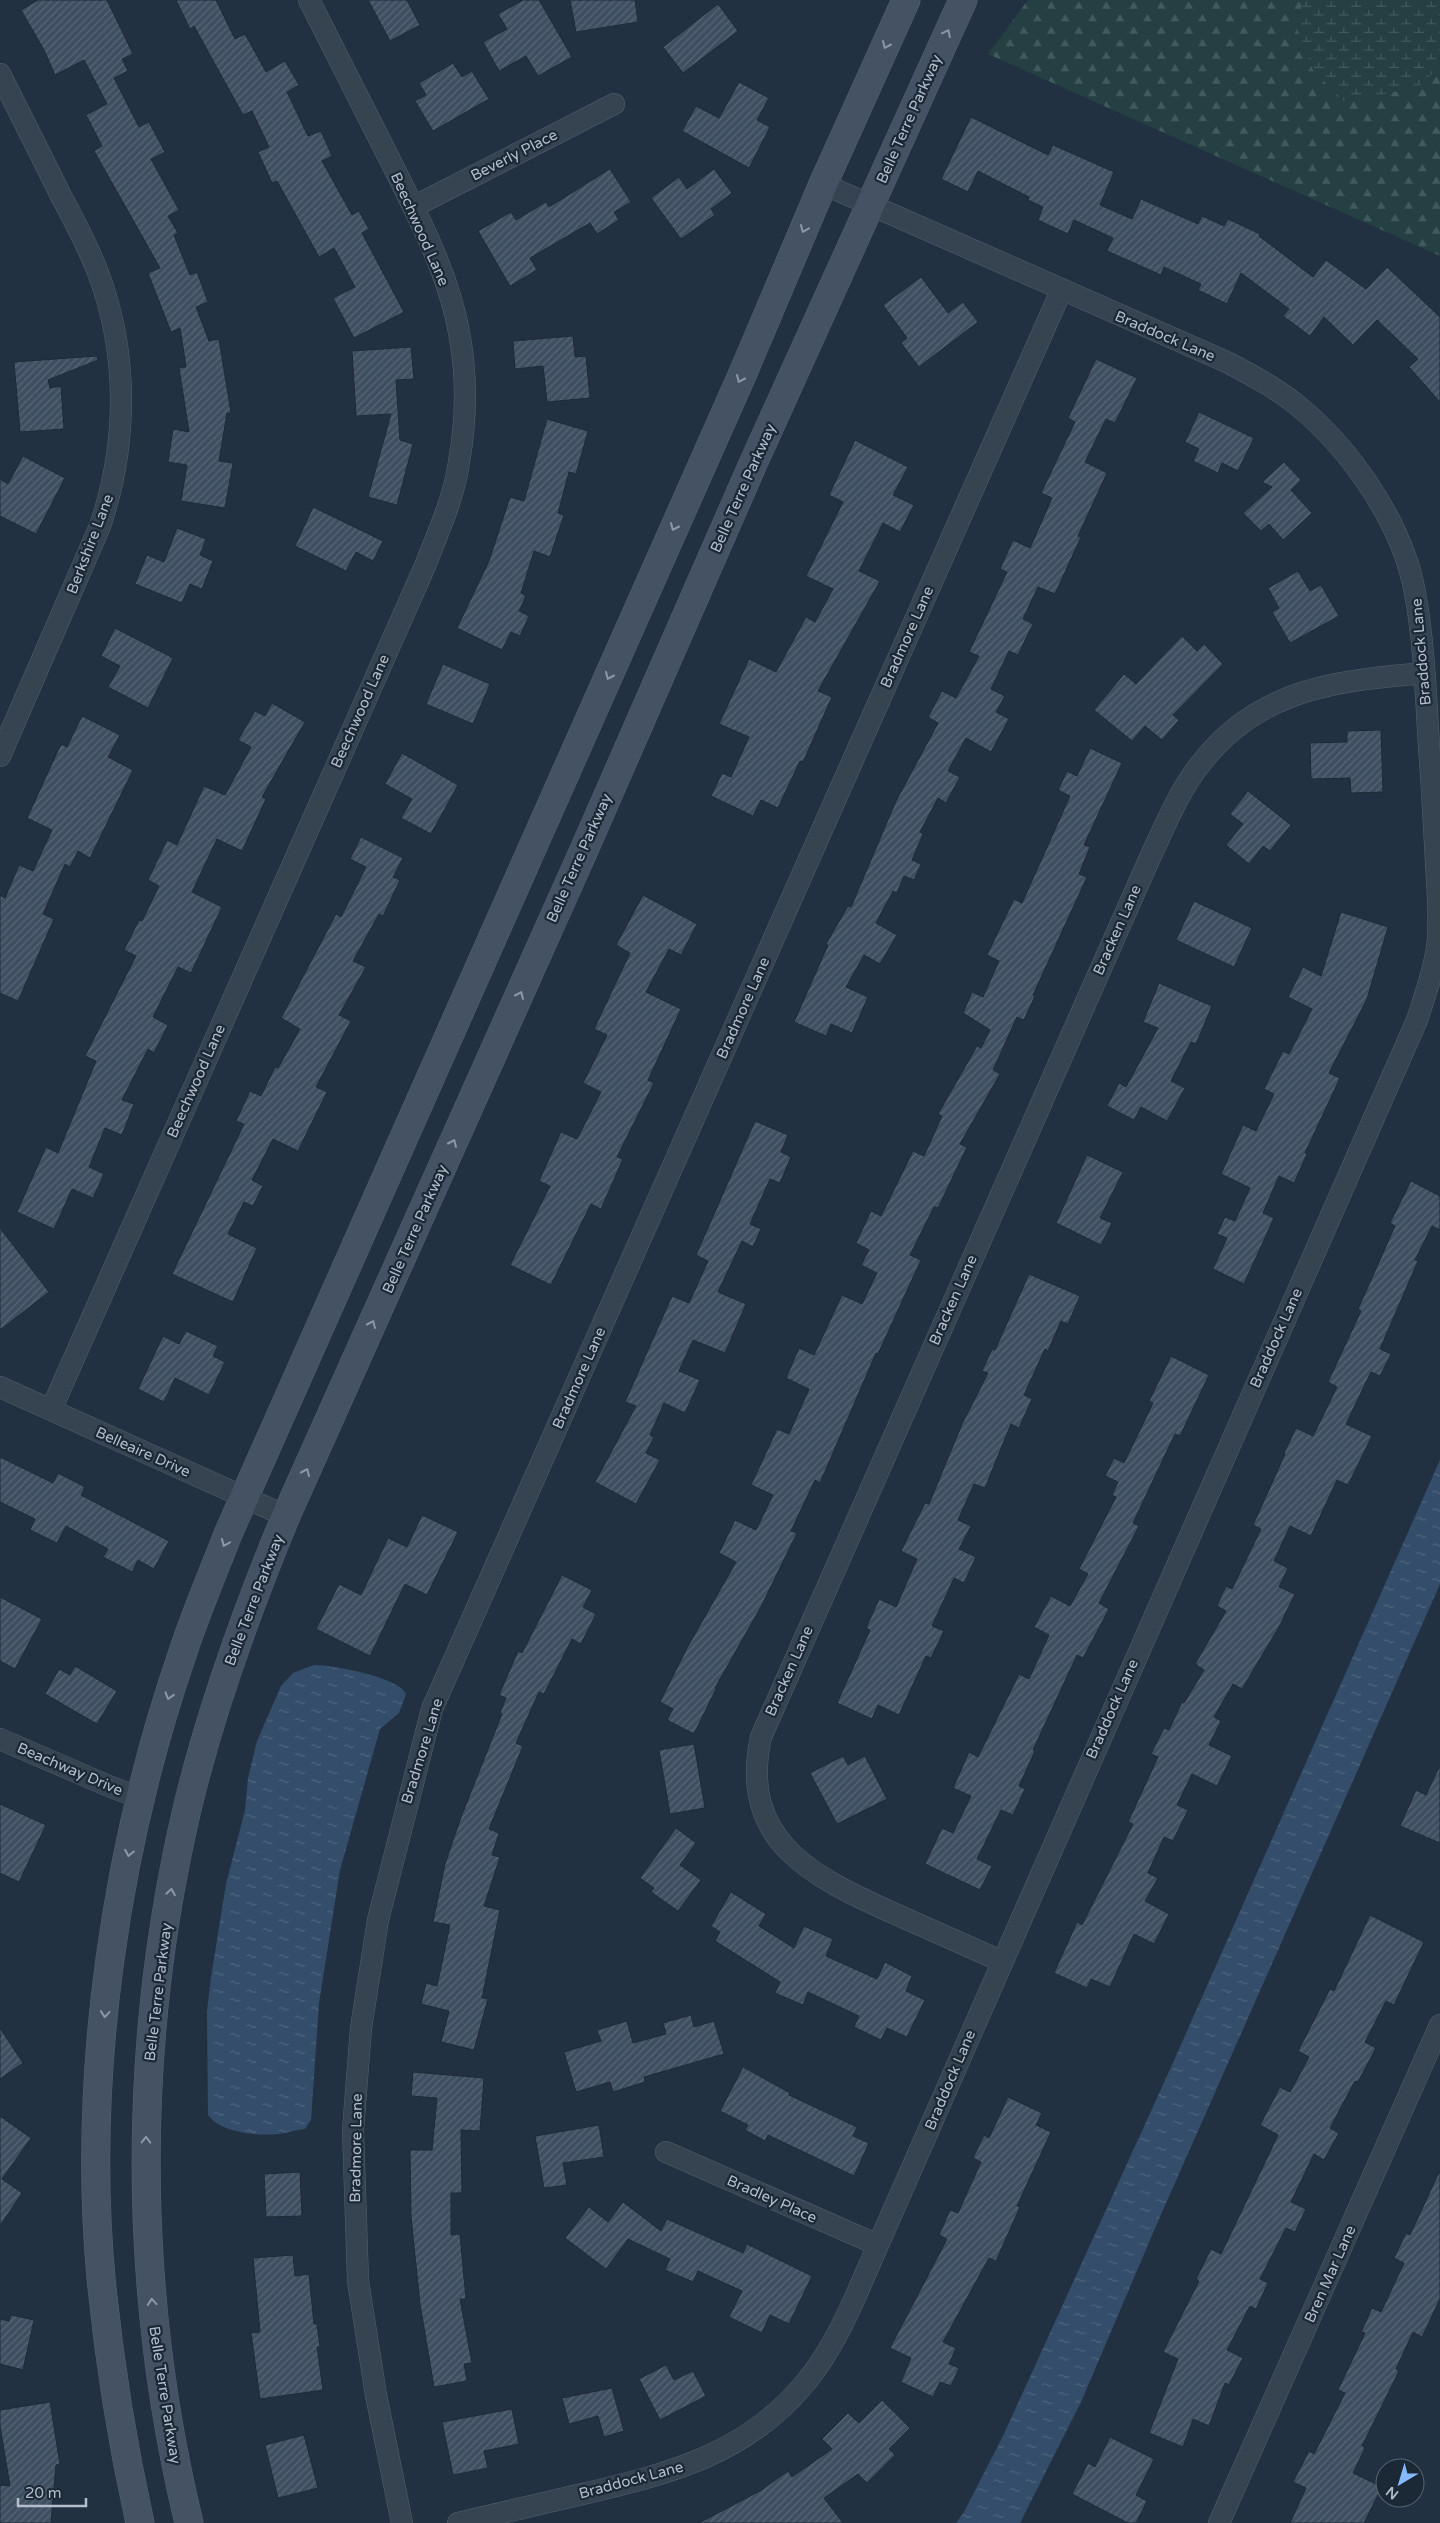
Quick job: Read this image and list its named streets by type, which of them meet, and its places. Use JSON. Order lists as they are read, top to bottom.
{
  "streets": {
    "main road": ["Belle Terre Parkway"],
    "street": [
      "Beverly Place",
      "Beechwood Lane",
      "Braddock Lane",
      "Berkshire Lane",
      "Bradmore Lane",
      "Bracken Lane",
      "Belleaire Drive",
      "Beachway Drive",
      "Bradley Place",
      "Bren Mar Lane"
    ]
  },
  "crossings": [
    ["Belle Terre Parkway", "Braddock Lane"],
    ["Belle Terre Parkway", "Belleaire Drive"],
    ["Beverly Place", "Beechwood Lane"],
    ["Beechwood Lane", "Belleaire Drive"],
    ["Braddock Lane", "Bradmore Lane"],
    ["Braddock Lane", "Bracken Lane"],
    ["Braddock Lane", "Bradley Place"]
  ],
  "scale_bar": "20 m",
  "north": "bottom left"
}
